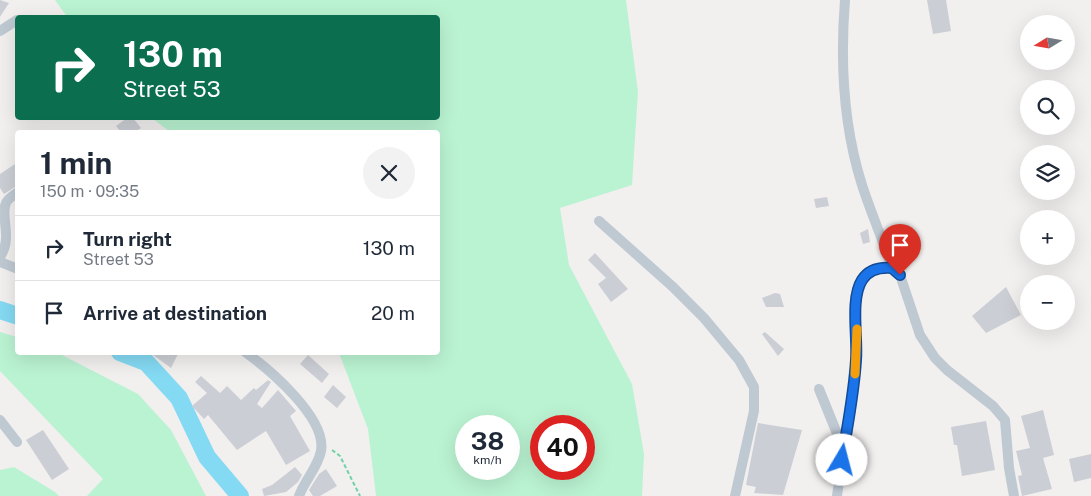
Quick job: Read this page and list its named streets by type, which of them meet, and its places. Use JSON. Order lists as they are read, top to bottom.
{
  "north": "left",
  "page": {
    "map_buttons": ["+", "−"],
    "turn": ["130 m", "Street 53"],
    "heading": ["1 min", "150 m · 09:35"],
    "list": [
      {
        "name": "Turn right",
        "note": "Street 53",
        "value": "130 m"
      },
      {
        "name": "Arrive at destination",
        "value": "20 m"
      }
    ],
    "speed": "38 km/h",
    "limit": "40"
  }
}
